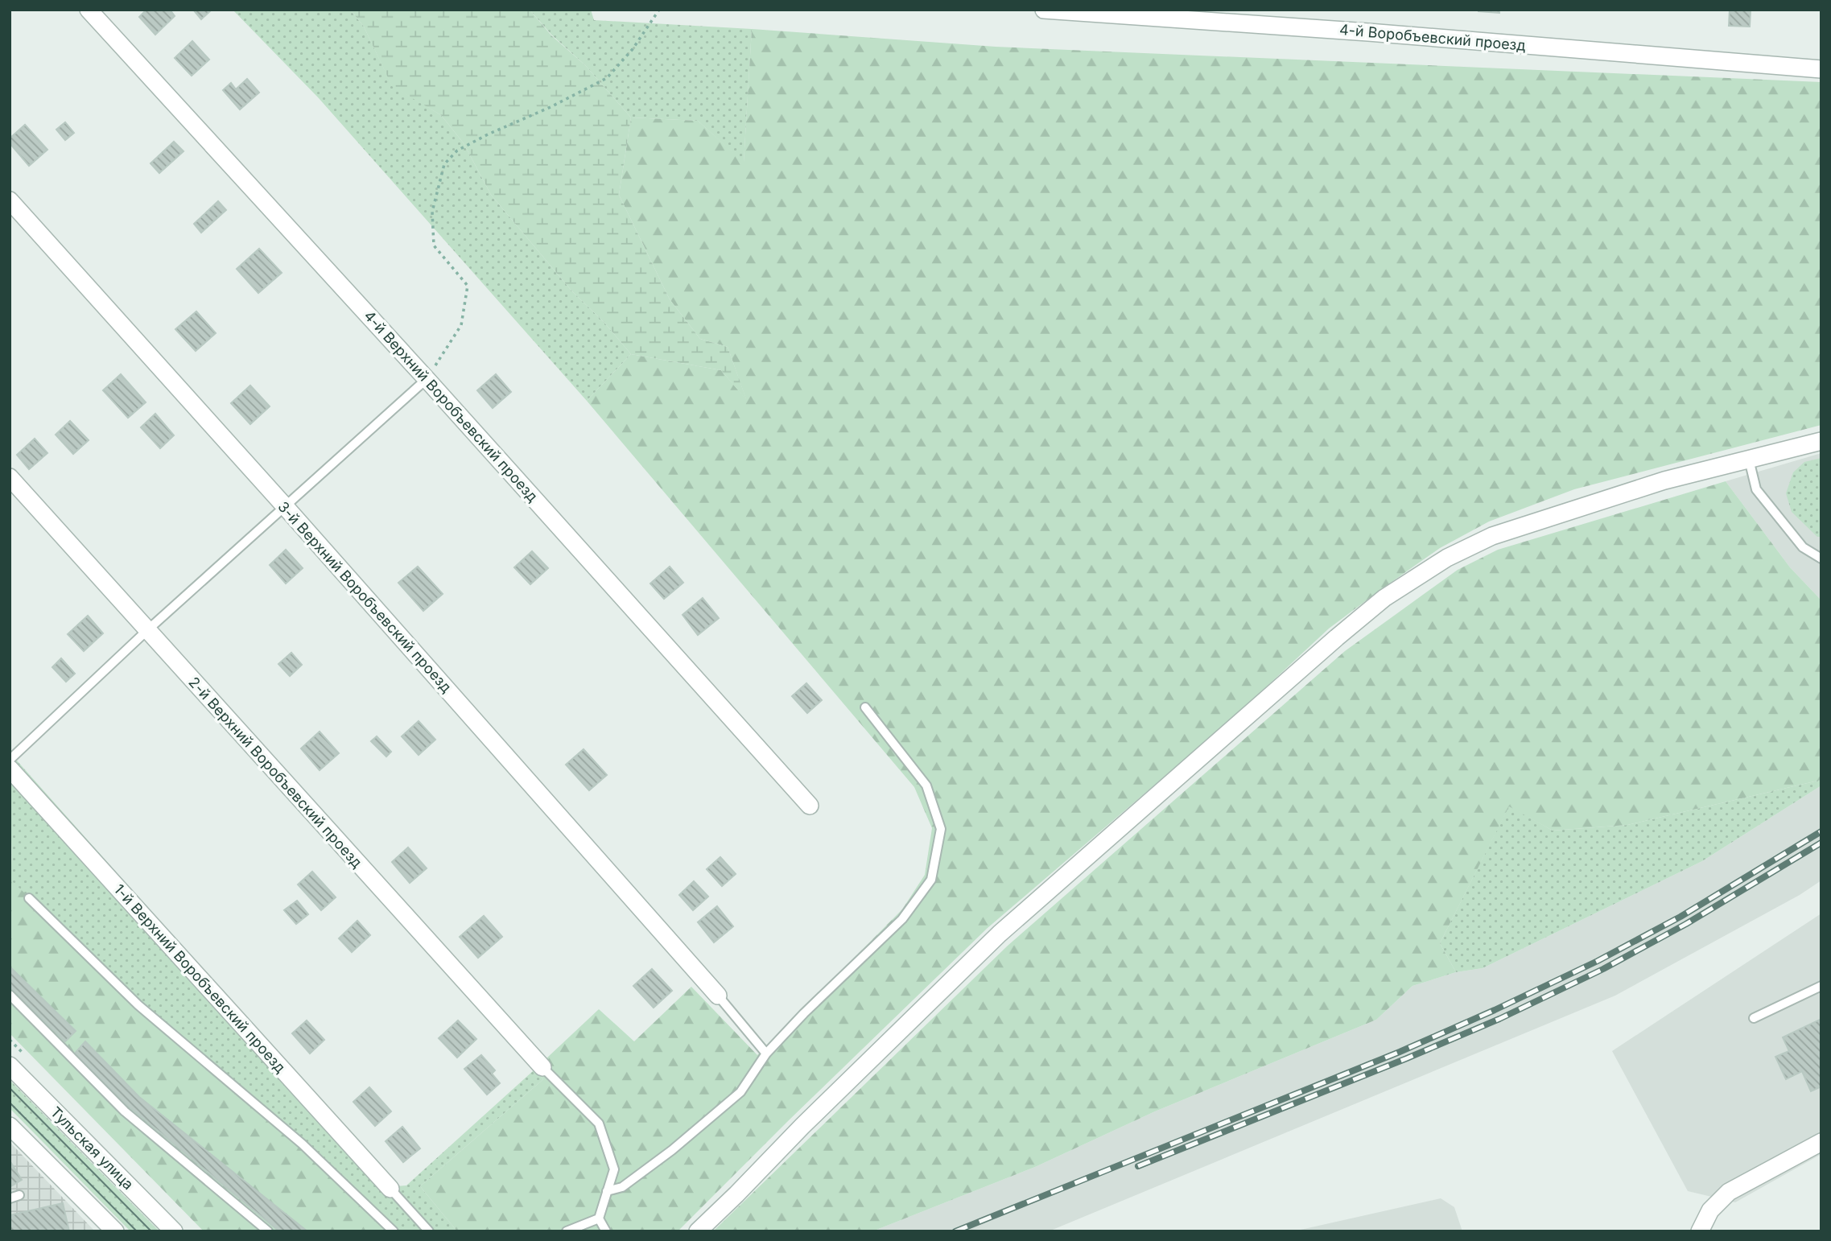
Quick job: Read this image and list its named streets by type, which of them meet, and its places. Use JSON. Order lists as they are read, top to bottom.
{
  "streets": {
    "street": [
      "4-й Воробъевский проезд",
      "4-й Верхний Воробъевский проезд",
      "3-й Верхний Воробъевский проезд",
      "2-й Верхний Воробъевский проезд",
      "1-й Верхний Воробъевский проезд",
      "Тульская улица"
    ]
  }
}
